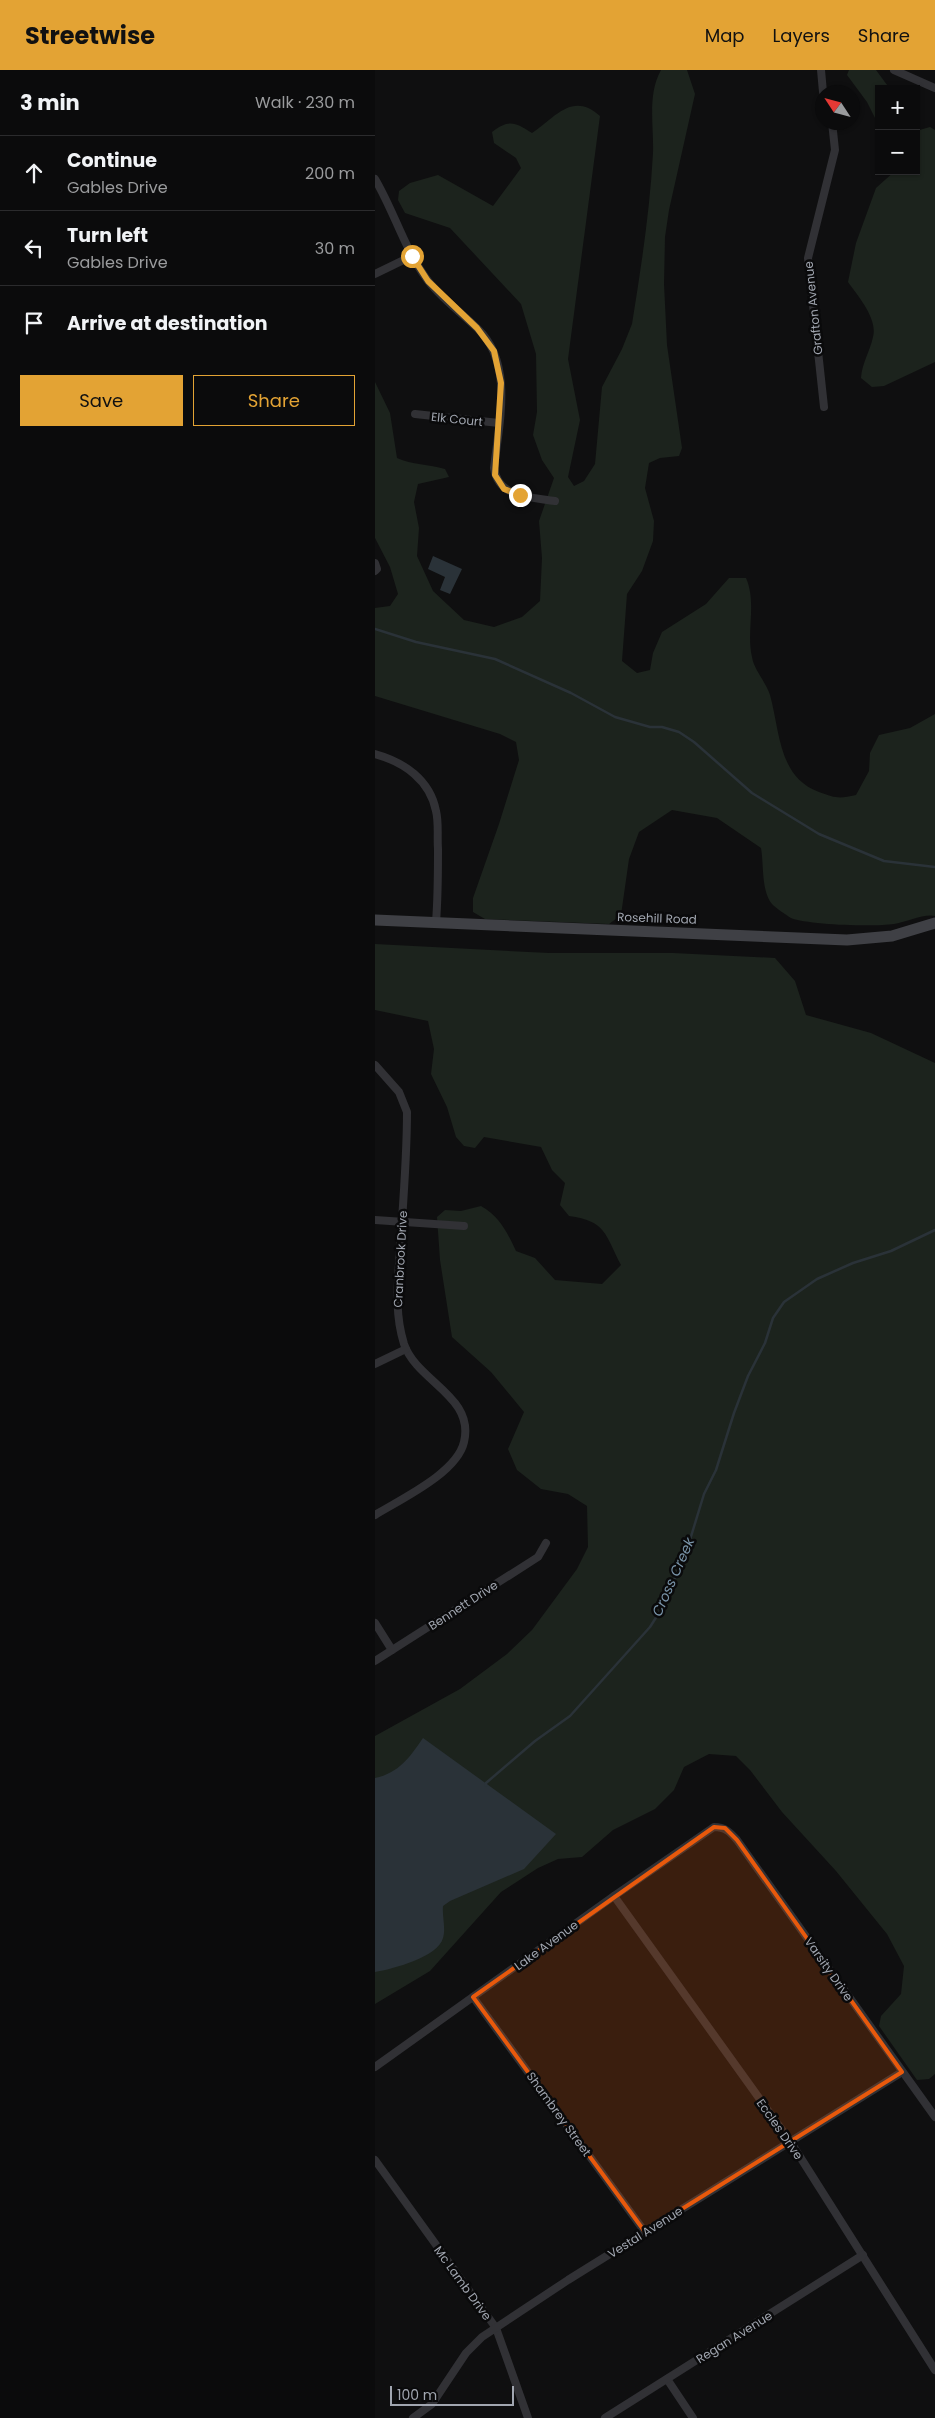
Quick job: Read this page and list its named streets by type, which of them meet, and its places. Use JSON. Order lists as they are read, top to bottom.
{
  "streets": {
    "main road": ["Rosehill Road"],
    "street": [
      "Grafton Avenue",
      "Elk Court",
      "Cranbrook Drive",
      "Bennett Drive",
      "Lake Avenue",
      "Varsity Drive",
      "Shambrey Street",
      "Eccles Drive",
      "Vestal Avenue",
      "Mc Lamb Drive",
      "Regan Avenue"
    ]
  },
  "crossings": [
    ["Lake Avenue", "Varsity Drive"],
    ["Lake Avenue", "Shambrey Street"],
    ["Lake Avenue", "Eccles Drive"],
    ["Varsity Drive", "Vestal Avenue"],
    ["Shambrey Street", "Vestal Avenue"],
    ["Eccles Drive", "Vestal Avenue"],
    ["Eccles Drive", "Regan Avenue"],
    ["Vestal Avenue", "Mc Lamb Drive"]
  ],
  "water": ["Cross Creek"],
  "scale_bar": "100 m",
  "north": "top left",
  "page": {
    "header": "Streetwise",
    "nav": ["Map", "Layers", "Share"],
    "heading": ["3 min", "Walk · 230 m"],
    "map_buttons": ["+", "−"],
    "list": [
      ["Continue", "Gables Drive", "200 m"],
      ["Turn left", "Gables Drive", "30 m"],
      "Arrive at destination"
    ],
    "buttons": ["Save", "Share"],
    "scale": "100 m"
  }
}
